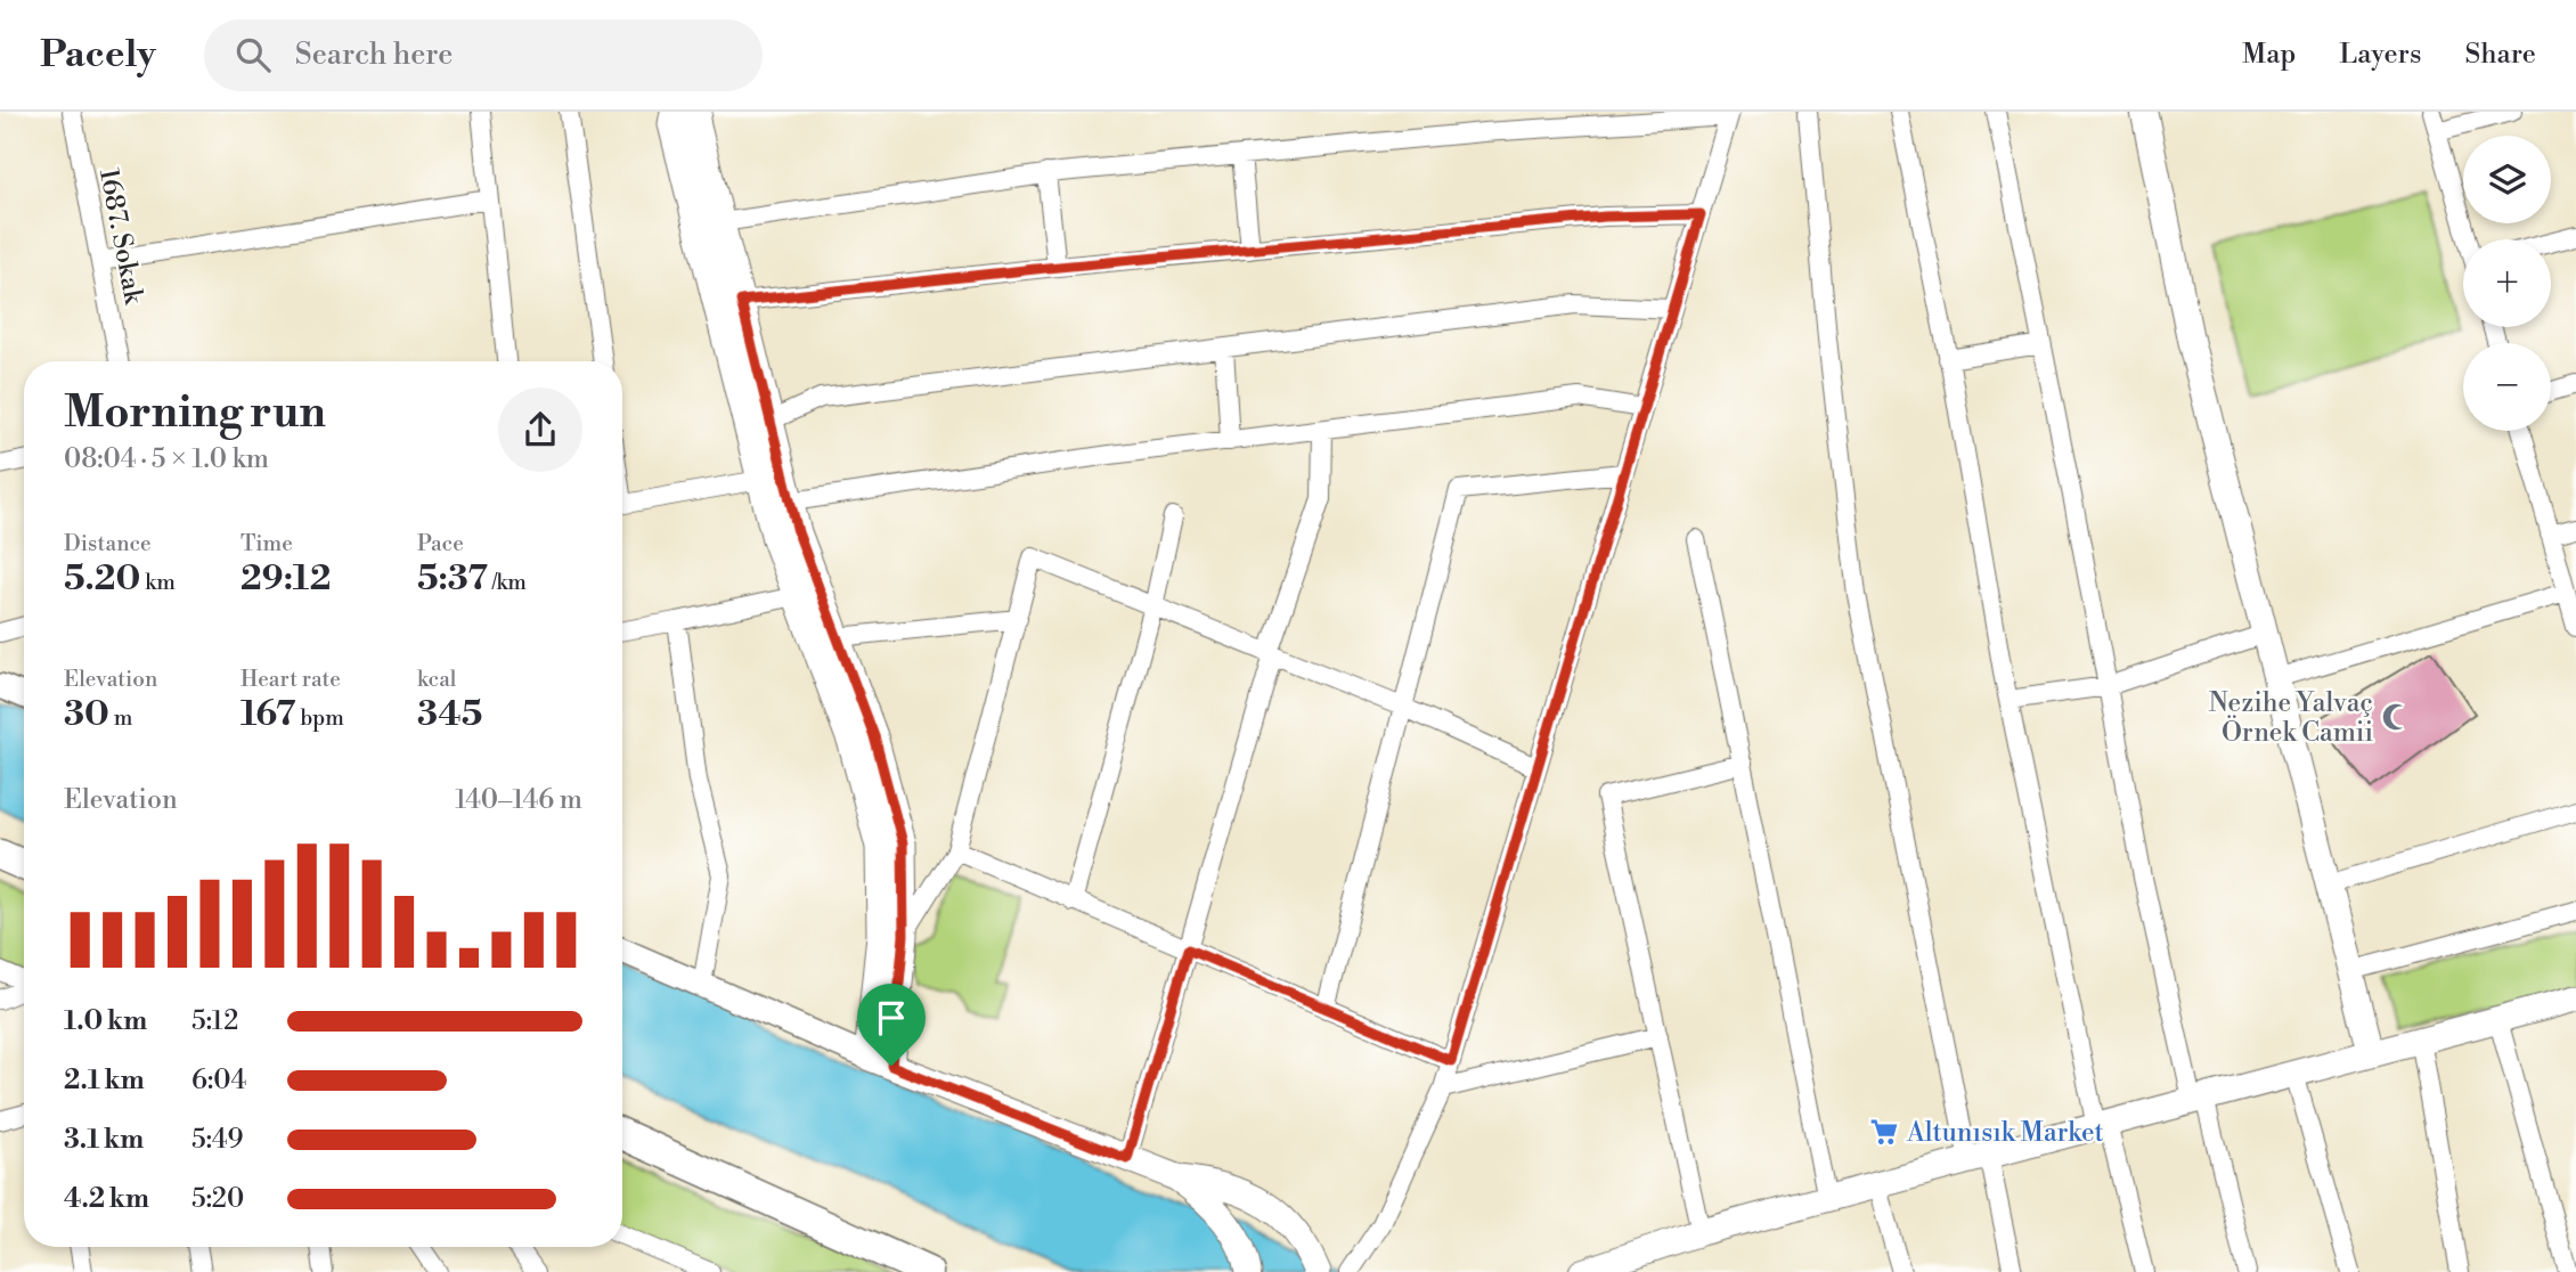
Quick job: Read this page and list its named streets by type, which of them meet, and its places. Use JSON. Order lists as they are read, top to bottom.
{
  "streets": {
    "street": ["1687. Sokak"]
  },
  "places": {
    "mosque": ["Nezihe Yalvaç Örnek Camii"],
    "supermarket": ["Altunısık Market"]
  },
  "page": {
    "header": "Pacely",
    "search": "Search here",
    "nav": ["Map", "Layers", "Share"],
    "map_buttons": ["+", "−"],
    "heading": ["Morning run", "08:04 · 5 × 1.0 km"],
    "stats": [
      ["Distance", "5.20 km"],
      ["Time", "29:12"],
      ["Pace", "5:37 /km"],
      ["Elevation", "30 m"],
      ["Heart rate", "167 bpm"],
      ["kcal", "345"]
    ],
    "chart": ["Elevation", "140–146 m"],
    "list": [
      {
        "name": "1.0 km",
        "note": "5:12"
      },
      {
        "name": "2.1 km",
        "note": "6:04"
      },
      {
        "name": "3.1 km",
        "note": "5:49"
      },
      {
        "name": "4.2 km",
        "note": "5:20"
      }
    ]
  }
}
